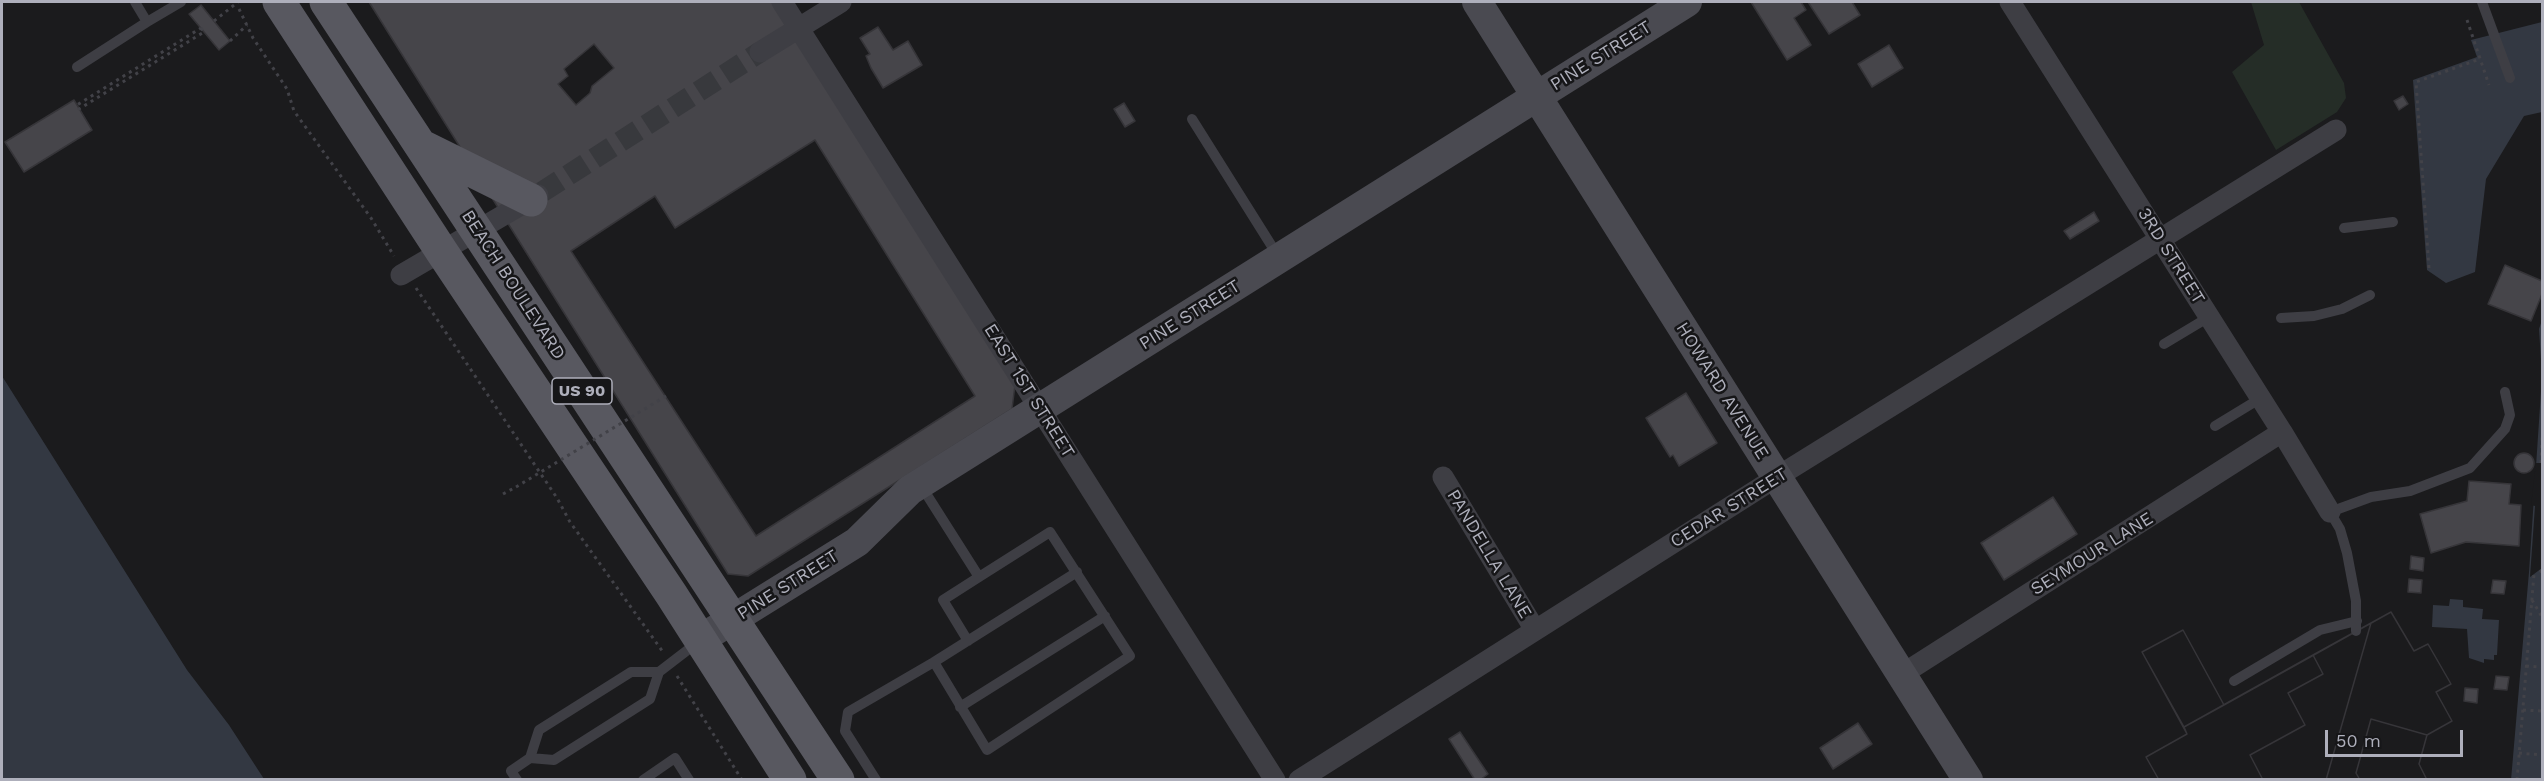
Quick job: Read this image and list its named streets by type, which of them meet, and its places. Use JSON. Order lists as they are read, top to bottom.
{
  "streets": {
    "main road": ["BEACH BOULEVARD", "US 90"],
    "street": [
      "PINE STREET",
      "3RD STREET",
      "EAST 1ST STREET",
      "HOWARD AVENUE",
      "CEDAR STREET",
      "PANDELLA LANE",
      "SEYMOUR LANE"
    ]
  },
  "crossings": [
    ["PINE STREET", "BEACH BOULEVARD"],
    ["PINE STREET", "US 90"],
    ["PINE STREET", "EAST 1ST STREET"],
    ["PINE STREET", "HOWARD AVENUE"],
    ["3RD STREET", "CEDAR STREET"],
    ["3RD STREET", "SEYMOUR LANE"],
    ["HOWARD AVENUE", "CEDAR STREET"],
    ["HOWARD AVENUE", "SEYMOUR LANE"],
    ["CEDAR STREET", "PANDELLA LANE"]
  ],
  "scale_bar": "50 m"
}
